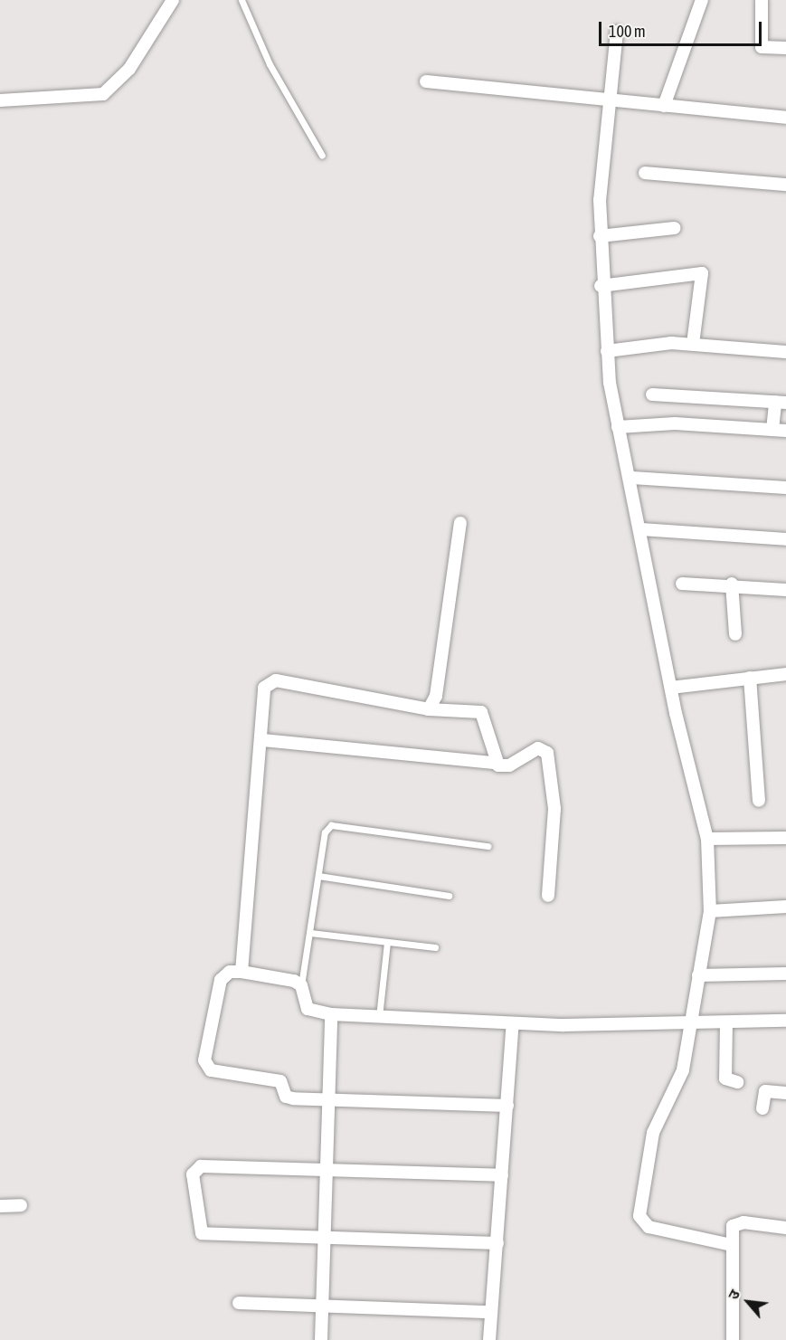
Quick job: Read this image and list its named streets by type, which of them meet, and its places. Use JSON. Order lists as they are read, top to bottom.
{
  "scale_bar": "100 m",
  "north": "top left"
}
